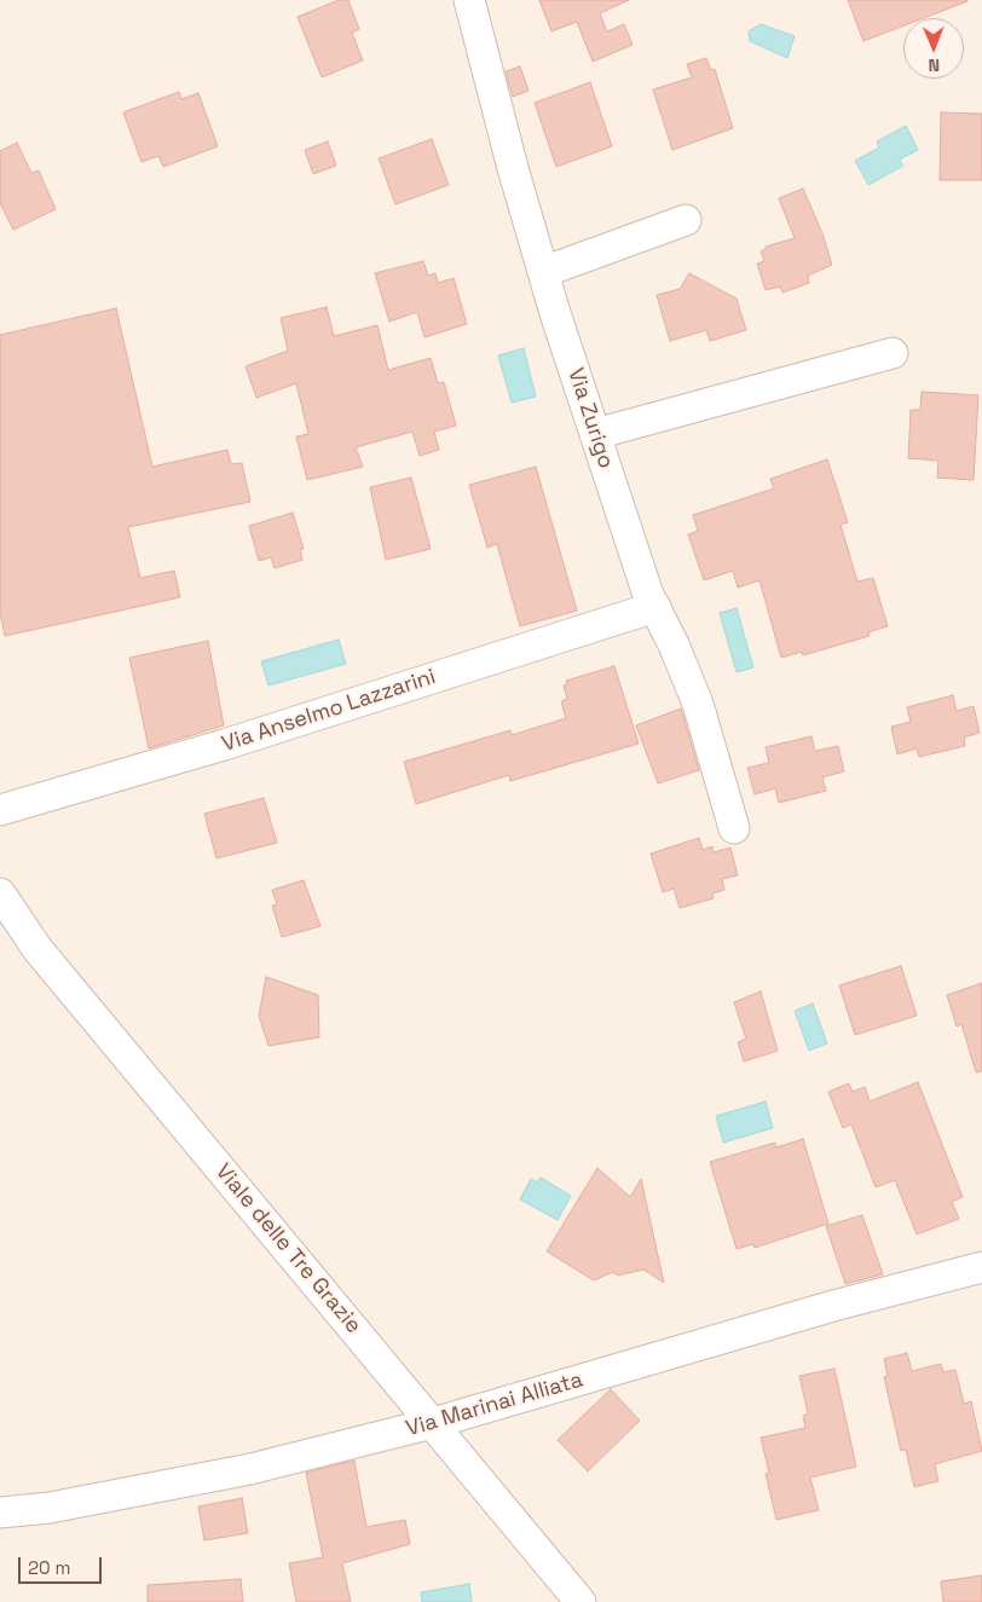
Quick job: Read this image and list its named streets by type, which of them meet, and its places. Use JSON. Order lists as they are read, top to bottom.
{
  "streets": {
    "street": [
      "Via Zurigo",
      "Via Anselmo Lazzarini",
      "Viale delle Tre Grazie",
      "Via Marinai Alliata"
    ]
  },
  "crossings": [
    ["Via Zurigo", "Via Anselmo Lazzarini"],
    ["Viale delle Tre Grazie", "Via Marinai Alliata"]
  ],
  "scale_bar": "20 m",
  "north": "bottom"
}
